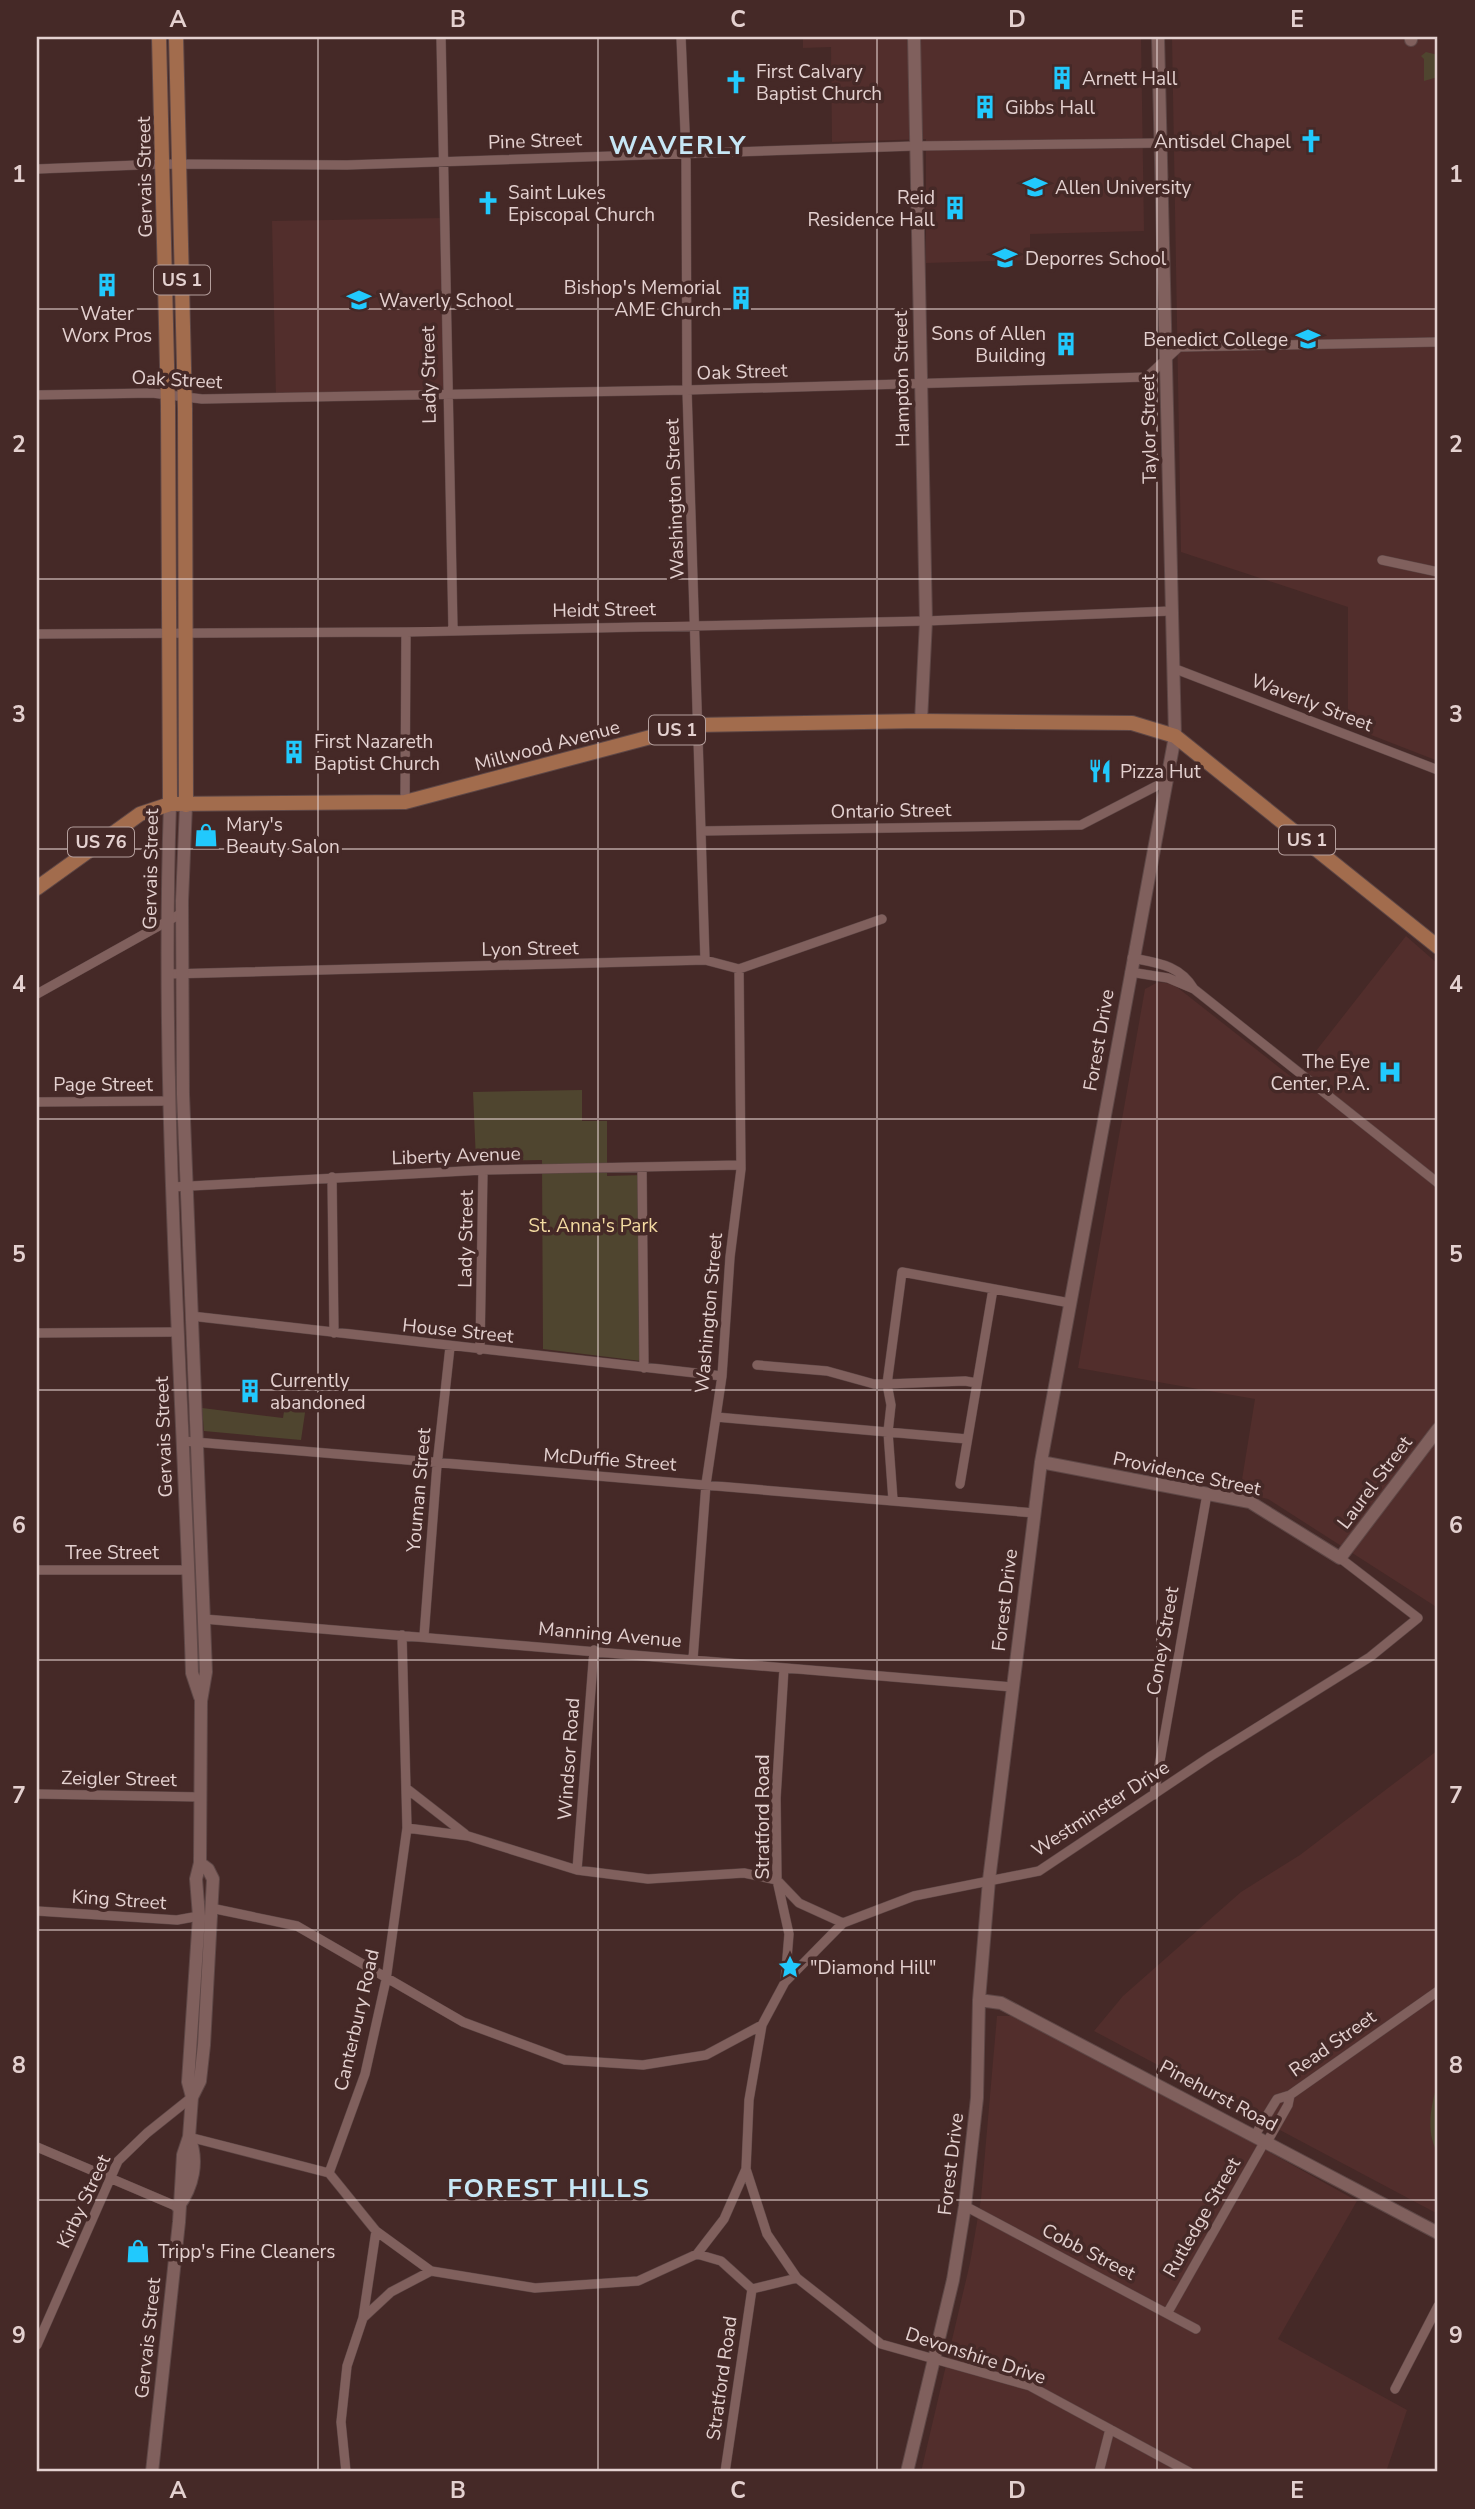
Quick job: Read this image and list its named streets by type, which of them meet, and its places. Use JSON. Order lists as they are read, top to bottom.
{
  "streets": {
    "main road": [
      "Gervais Street",
      "US 1",
      "Hampton Street",
      "Taylor Street",
      "Millwood Avenue",
      "US 76",
      "Forest Drive",
      "Providence Street",
      "Laurel Street",
      "Pinehurst Road"
    ],
    "street": [
      "Pine Street",
      "Oak Street",
      "Lady Street",
      "Washington Street",
      "Heidt Street",
      "Waverly Street",
      "Ontario Street",
      "Lyon Street",
      "Page Street",
      "Liberty Avenue",
      "House Street",
      "McDuffie Street",
      "Youman Street",
      "Tree Street",
      "Manning Avenue",
      "Coney Street",
      "Windsor Road",
      "Zeigler Street",
      "Westminster Drive",
      "Stratford Road",
      "King Street",
      "Canterbury Road",
      "Read Street",
      "Kirby Street",
      "Rutledge Street",
      "Cobb Street",
      "Devonshire Drive"
    ]
  },
  "crossings": [
    ["Pine Street", "Gervais Street"],
    ["Pine Street", "Lady Street"],
    ["Pine Street", "Hampton Street"],
    ["Pine Street", "Taylor Street"],
    ["Pine Street", "Washington Street"],
    ["Gervais Street", "Oak Street"],
    ["Gervais Street", "Heidt Street"],
    ["Gervais Street", "Millwood Avenue"],
    ["Gervais Street", "Lyon Street"],
    ["Gervais Street", "Page Street"],
    ["Gervais Street", "Liberty Avenue"],
    ["Gervais Street", "House Street"],
    ["Gervais Street", "McDuffie Street"],
    ["Gervais Street", "Tree Street"],
    ["Gervais Street", "Manning Avenue"],
    ["Gervais Street", "Zeigler Street"],
    ["Gervais Street", "King Street"],
    ["Gervais Street", "Kirby Street"],
    ["US 1", "Taylor Street"],
    ["US 1", "Millwood Avenue"],
    ["US 1", "Forest Drive"],
    ["Oak Street", "Lady Street"],
    ["Oak Street", "Hampton Street"],
    ["Oak Street", "Taylor Street"],
    ["Oak Street", "Washington Street"],
    ["Lady Street", "Heidt Street"],
    ["Lady Street", "Liberty Avenue"],
    ["Lady Street", "House Street"],
    ["Hampton Street", "Heidt Street"],
    ["Hampton Street", "Millwood Avenue"],
    ["Taylor Street", "Heidt Street"],
    ["Taylor Street", "Waverly Street"],
    ["Taylor Street", "Millwood Avenue"],
    ["Taylor Street", "Forest Drive"],
    ["Washington Street", "Heidt Street"],
    ["Washington Street", "Millwood Avenue"],
    ["Washington Street", "Ontario Street"],
    ["Washington Street", "Lyon Street"],
    ["Washington Street", "Liberty Avenue"],
    ["Washington Street", "House Street"],
    ["Washington Street", "McDuffie Street"],
    ["Washington Street", "Manning Avenue"],
    ["Millwood Avenue", "Forest Drive"],
    ["Ontario Street", "Forest Drive"],
    ["Forest Drive", "McDuffie Street"],
    ["Forest Drive", "Providence Street"],
    ["Forest Drive", "Manning Avenue"],
    ["Forest Drive", "Westminster Drive"],
    ["Forest Drive", "Pinehurst Road"],
    ["Forest Drive", "Cobb Street"],
    ["Forest Drive", "Devonshire Drive"],
    ["House Street", "Youman Street"],
    ["McDuffie Street", "Youman Street"],
    ["Providence Street", "Laurel Street"],
    ["Providence Street", "Coney Street"],
    ["Providence Street", "Westminster Drive"],
    ["Youman Street", "Manning Avenue"],
    ["Manning Avenue", "Windsor Road"],
    ["Manning Avenue", "Stratford Road"],
    ["Manning Avenue", "Canterbury Road"],
    ["Coney Street", "Westminster Drive"],
    ["Westminster Drive", "Stratford Road"],
    ["Stratford Road", "Devonshire Drive"],
    ["Read Street", "Pinehurst Road"],
    ["Read Street", "Rutledge Street"],
    ["Pinehurst Road", "Rutledge Street"],
    ["Rutledge Street", "Cobb Street"]
  ],
  "districts": ["WAVERLY", "FOREST HILLS"],
  "parks": ["St. Anna's Park"],
  "places": {
    "building": [
      "Arnett Hall",
      "Gibbs Hall",
      "Reid Residence Hall",
      "Water Worx Pros",
      "Bishop's Memorial AME Church",
      "Sons of Allen Building",
      "First Nazareth Baptist Church",
      "Currently abandoned"
    ],
    "church": ["First Calvary Baptist Church", "Antisdel Chapel", "Saint Lukes Episcopal Church"],
    "school or university": [
      "Allen University",
      "Deporres School",
      "Waverly School",
      "Benedict College"
    ],
    "restaurant": ["Pizza Hut"],
    "shop": ["Mary's Beauty Salon", "Tripp's Fine Cleaners"],
    "hospital": ["The Eye Center, P.A."],
    "place": ["\"Diamond Hill\""]
  },
  "grid": {
    "columns": [
      "A",
      "B",
      "C",
      "D",
      "E"
    ],
    "rows": [
      "1",
      "2",
      "3",
      "4",
      "5",
      "6",
      "7",
      "8",
      "9"
    ]
  }
}
